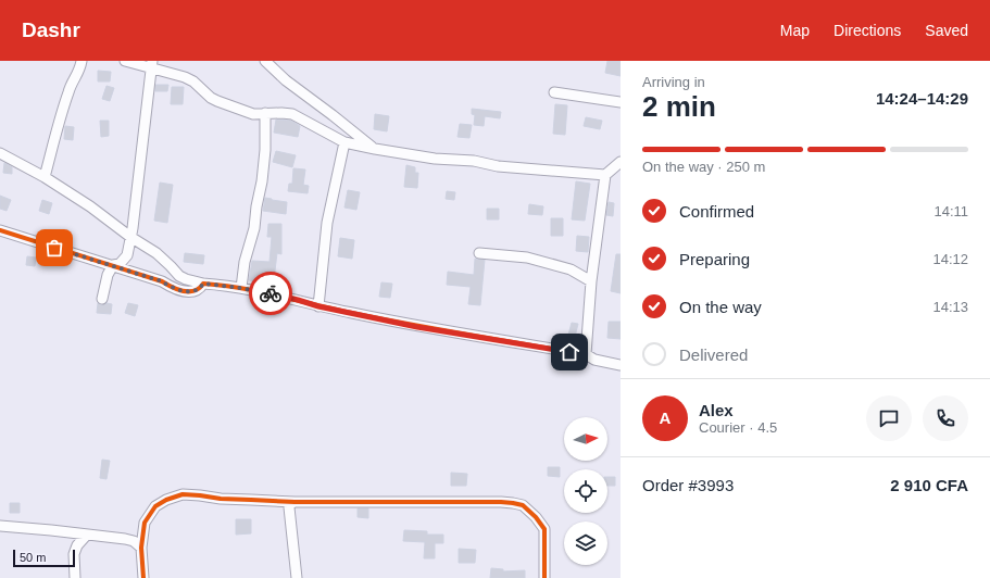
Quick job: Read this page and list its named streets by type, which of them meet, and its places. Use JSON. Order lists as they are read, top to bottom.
{
  "scale_bar": "50 m",
  "north": "right",
  "page": {
    "header": "Dashr",
    "nav": ["Map", "Directions", "Saved"],
    "heading": ["2 min", "Arriving in", "14:24–14:29"],
    "panel": [
      "Alex",
      "Courier · 4.5",
      "Order #3993",
      "2 910 CFA"
    ],
    "bar": "On the way · 250 m",
    "list": [
      ["Confirmed", "14:11"],
      ["Preparing", "14:12"],
      ["On the way", "14:13"],
      "Delivered"
    ],
    "round": "A",
    "scale": "50 m"
  }
}
